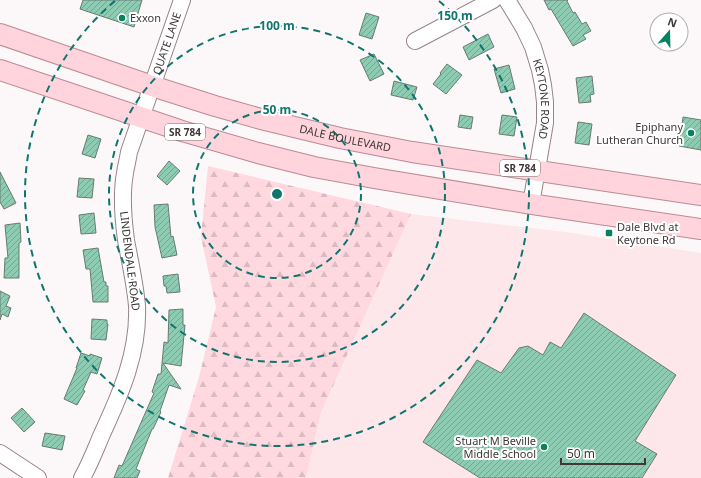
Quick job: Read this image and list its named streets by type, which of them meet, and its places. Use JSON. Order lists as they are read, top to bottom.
{
  "streets": {
    "main road": ["SR 784", "DALE BOULEVARD"],
    "street": ["QUATE LANE", "KEYTONE ROAD", "LINDENDALE ROAD"]
  },
  "crossings": [
    ["QUATE LANE", "DALE BOULEVARD"],
    ["QUATE LANE", "LINDENDALE ROAD"],
    ["KEYTONE ROAD", "SR 784"],
    ["KEYTONE ROAD", "DALE BOULEVARD"],
    ["SR 784", "LINDENDALE ROAD"],
    ["DALE BOULEVARD", "LINDENDALE ROAD"]
  ],
  "places": {
    "other": ["Exxon", "Epiphany Lutheran Church", "Stuart M Beville Middle School"],
    "transit": ["Dale Blvd at Keytone Rd"]
  },
  "scale_bar": "50 m",
  "north": "top",
  "rings": ["150 m", "100 m", "50 m"]
}
